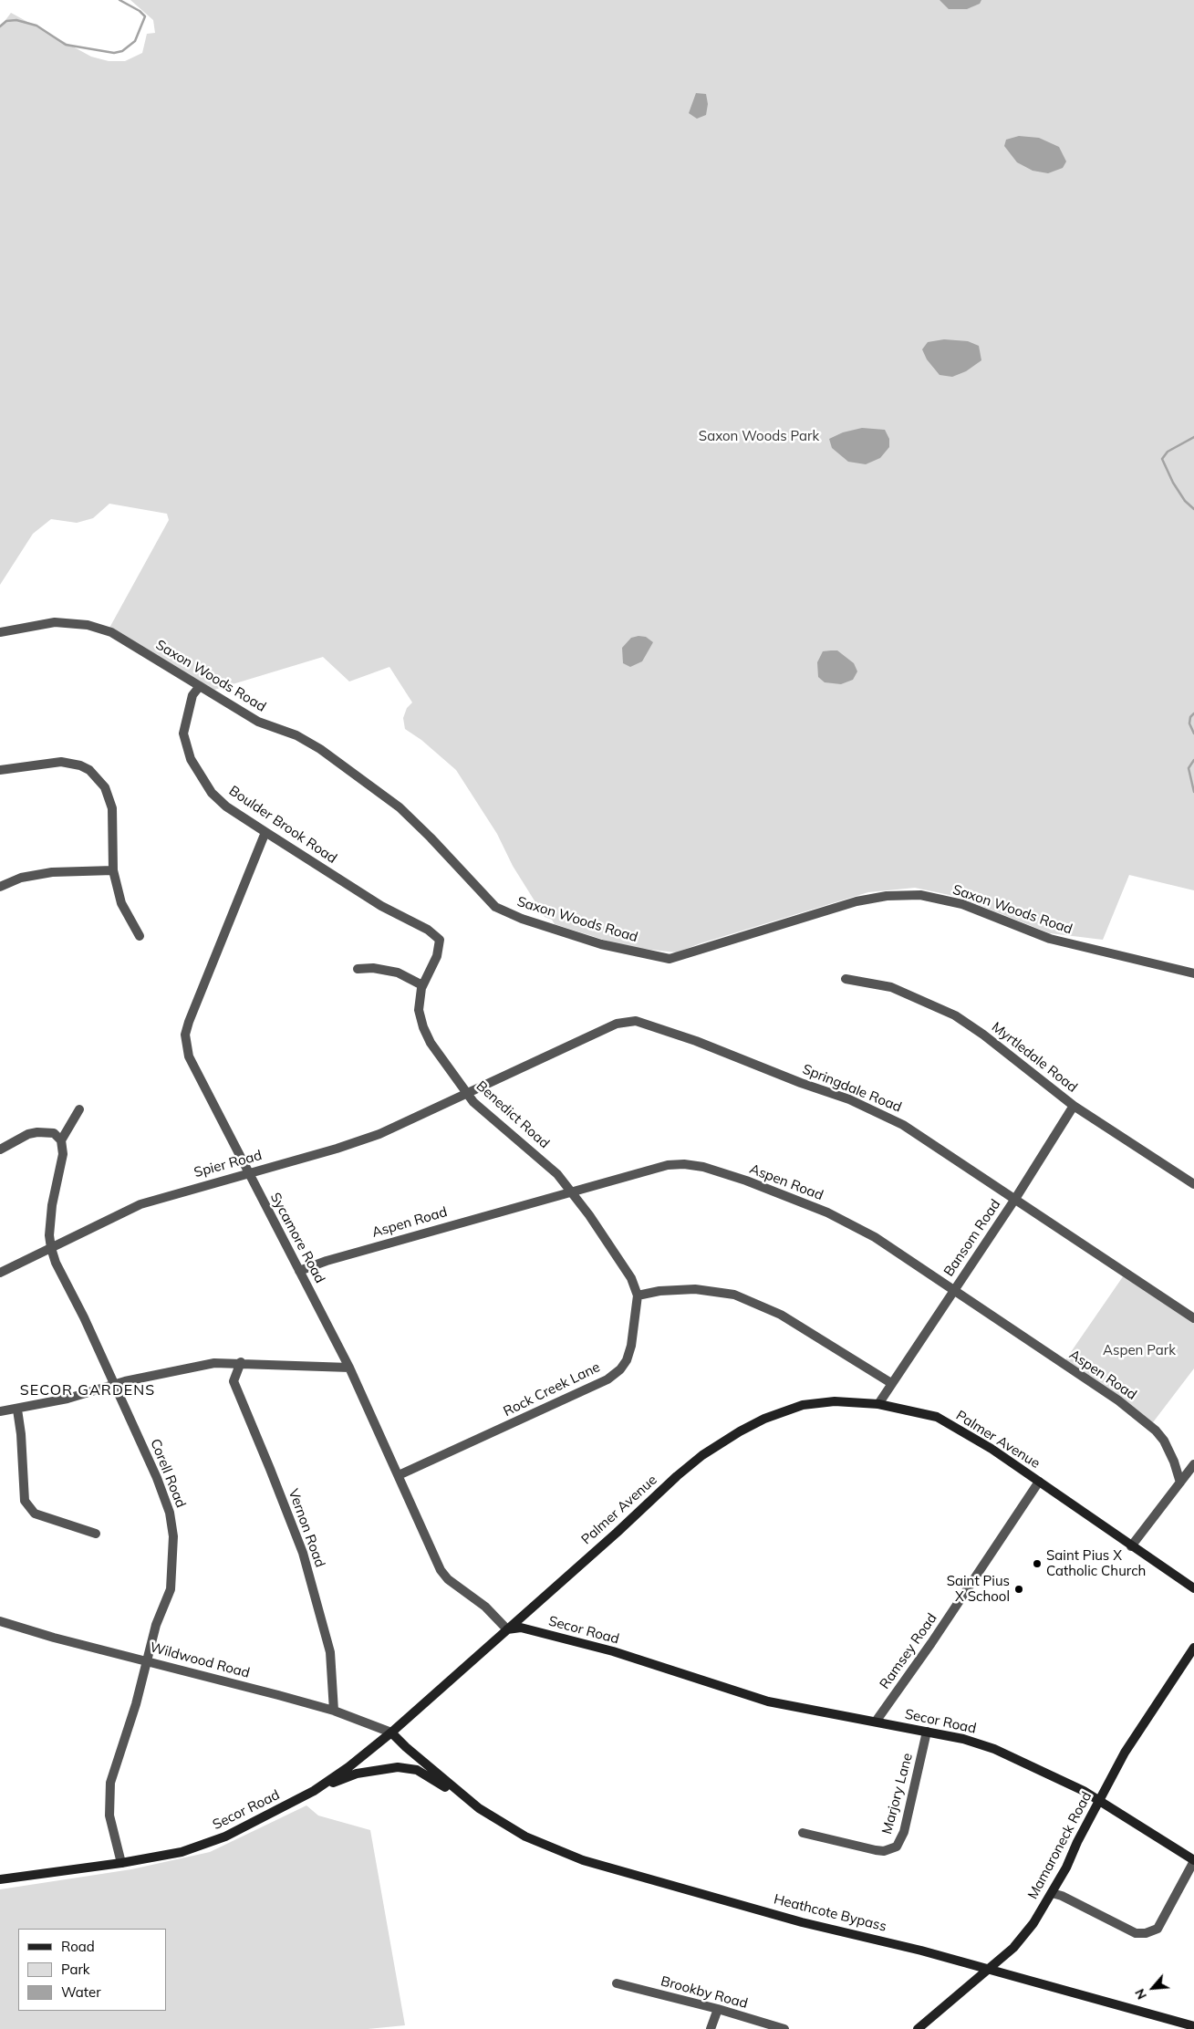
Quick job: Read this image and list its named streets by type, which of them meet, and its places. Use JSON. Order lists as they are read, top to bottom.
{
  "streets": {
    "main road": [
      "Palmer Avenue",
      "Secor Road",
      "Mamaroneck Road",
      "Heathcote Bypass"
    ],
    "street": [
      "Saxon Woods Road",
      "Boulder Brook Road",
      "Myrtledale Road",
      "Springdale Road",
      "Benedict Road",
      "Spier Road",
      "Aspen Road",
      "Sycamore Road",
      "Bansom Road",
      "Rock Creek Lane",
      "Corell Road",
      "Vernon Road",
      "Ramsey Road",
      "Wildwood Road",
      "Marjory Lane",
      "Brookby Road"
    ]
  },
  "crossings": [
    ["Saxon Woods Road", "Boulder Brook Road"],
    ["Boulder Brook Road", "Benedict Road"],
    ["Boulder Brook Road", "Sycamore Road"],
    ["Myrtledale Road", "Bansom Road"],
    ["Springdale Road", "Benedict Road"],
    ["Springdale Road", "Spier Road"],
    ["Springdale Road", "Bansom Road"],
    ["Benedict Road", "Spier Road"],
    ["Benedict Road", "Aspen Road"],
    ["Benedict Road", "Rock Creek Lane"],
    ["Spier Road", "Sycamore Road"],
    ["Spier Road", "Corell Road"],
    ["Aspen Road", "Sycamore Road"],
    ["Aspen Road", "Bansom Road"],
    ["Sycamore Road", "Rock Creek Lane"],
    ["Sycamore Road", "Palmer Avenue"],
    ["Sycamore Road", "Secor Road"],
    ["Palmer Avenue", "Secor Road"],
    ["Palmer Avenue", "Ramsey Road"],
    ["Corell Road", "Secor Road"],
    ["Corell Road", "Wildwood Road"],
    ["Vernon Road", "Wildwood Road"],
    ["Secor Road", "Ramsey Road"],
    ["Secor Road", "Wildwood Road"],
    ["Secor Road", "Marjory Lane"],
    ["Secor Road", "Mamaroneck Road"]
  ],
  "districts": ["SECOR GARDENS"],
  "parks": ["Saxon Woods Park", "Aspen Park"],
  "places": ["Saint Pius X Catholic Church", "Saint Pius X School"],
  "legend": ["Road", "Park", "Water"],
  "north": "bottom left"
}
